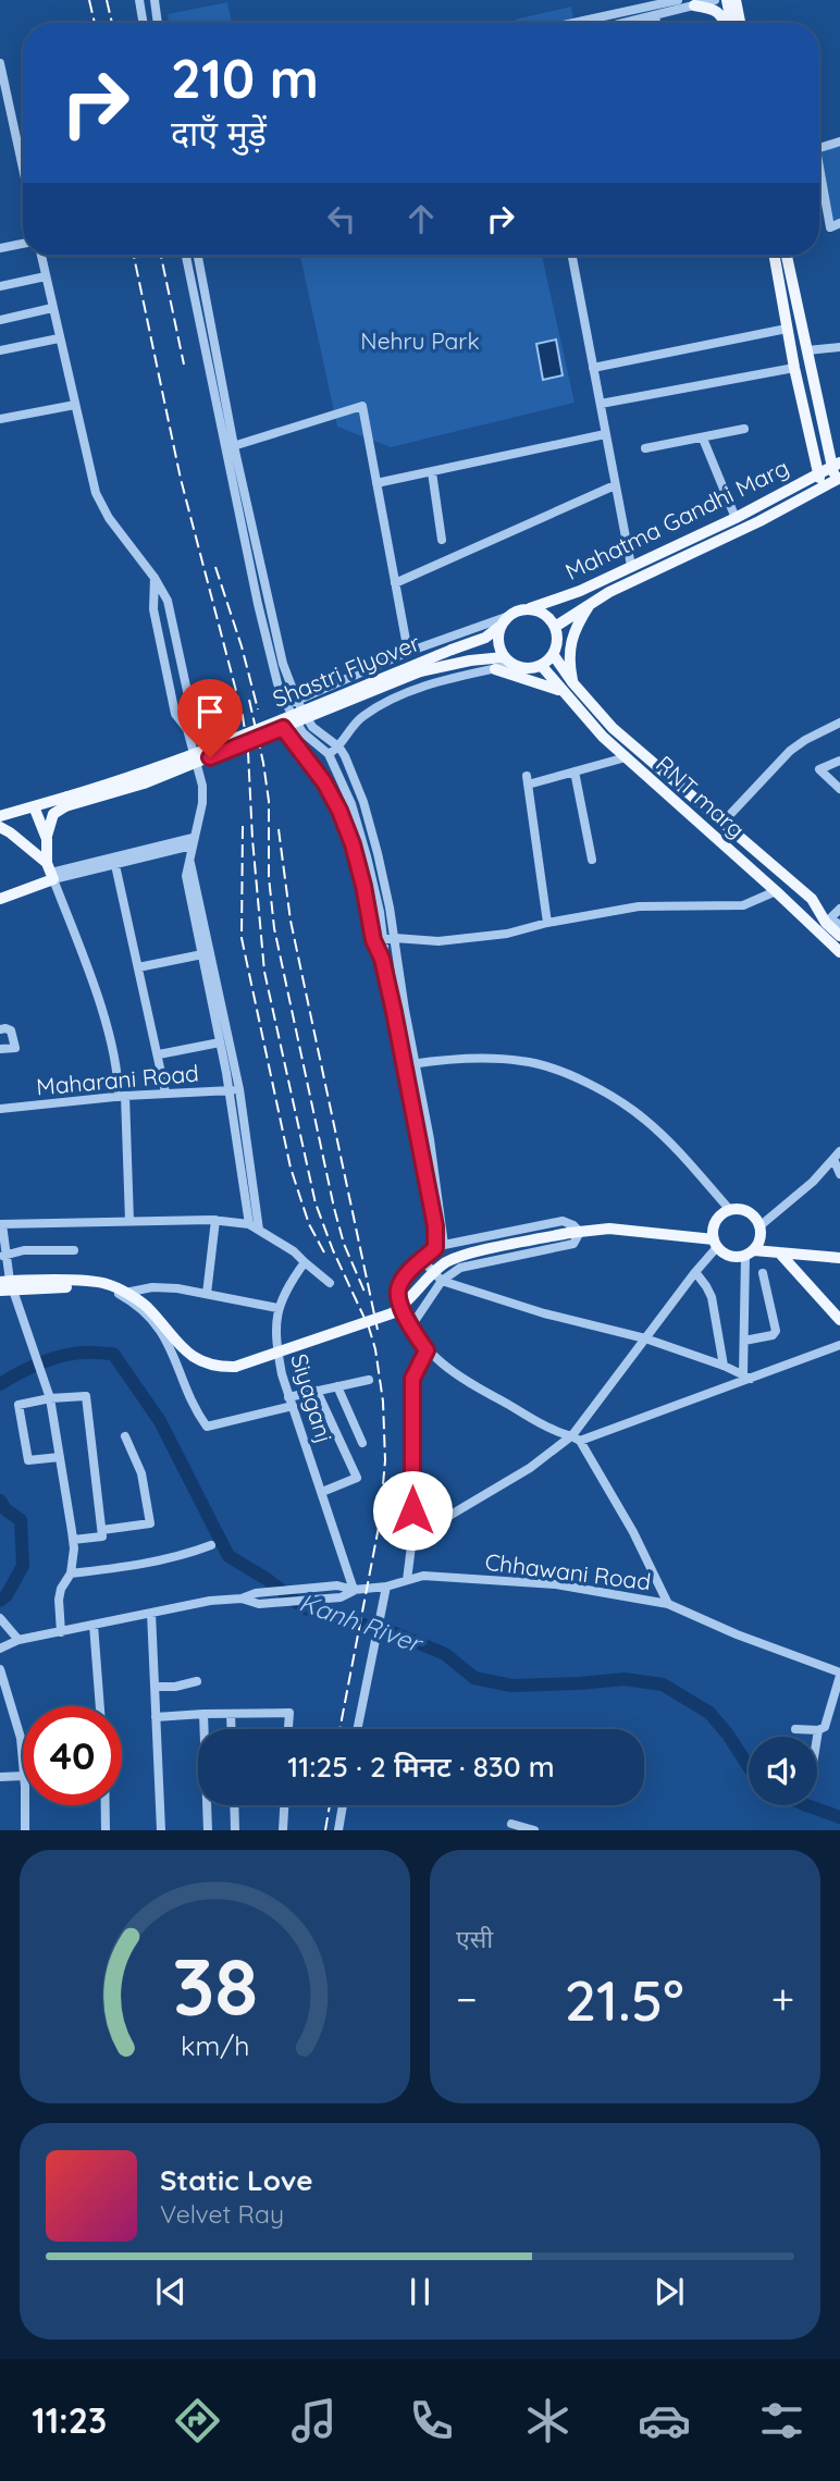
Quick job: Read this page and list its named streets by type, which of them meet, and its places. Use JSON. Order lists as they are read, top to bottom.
{
  "streets": {
    "main road": ["Mahatma Gandhi Marg", "Shastri Flyover", "RNT marg"],
    "street": ["Maharani Road", "Siyaganj", "Chhawani Road"]
  },
  "crossings": [
    ["Mahatma Gandhi Marg", "Shastri Flyover"],
    ["Mahatma Gandhi Marg", "RNT marg"],
    ["Shastri Flyover", "RNT marg"],
    ["Siyaganj", "Chhawani Road"]
  ],
  "water": ["Kanh River"],
  "parks": ["Nehru Park"],
  "page": {
    "turn": ["210 m", "दाएँ मुड़ें"],
    "limit": "40",
    "trip": "11:25 · 2 मिनट · 830 m",
    "tile": "एसी",
    "heat": ["−", "21.5°", "+"],
    "song": ["Static Love", "Velvet Ray"],
    "tabs": "11:23",
    "gauge": ["38", "km/h"]
  }
}
